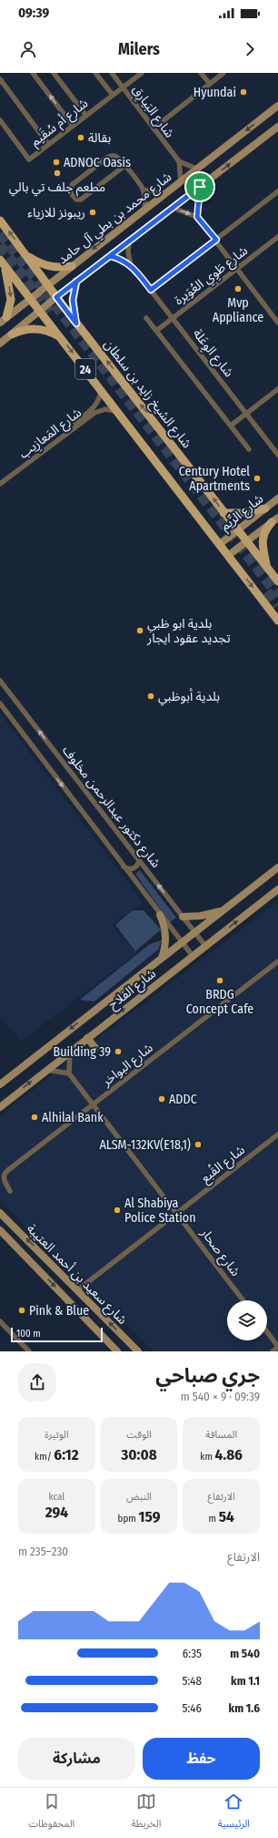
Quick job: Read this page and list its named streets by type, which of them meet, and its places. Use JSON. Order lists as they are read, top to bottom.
{
  "streets": {
    "main road": [
      "شارع محمد بن بطي آل حامد",
      "24",
      "شارع الشيخ زايد بن سلطان",
      "شارع الرِّيم",
      "شارع الفلاح",
      "شارع سعيد بن أحمد العتيبة"
    ],
    "street": [
      "شارع البَيارِق",
      "شارع أم سُقَيم",
      "شارع طَوِي العُوَيرة",
      "شارع الوِعَلة",
      "شارع المَعازِيب",
      "شارع دكتور عبدالرحمن مخلوف",
      "شارع البواخر",
      "شارع القُبع",
      "شارع صحار"
    ]
  },
  "crossings": [
    ["شارع البَيارِق", "شارع أم سُقَيم"],
    ["شارع البَيارِق", "شارع محمد بن بطي آل حامد"],
    ["شارع محمد بن بطي آل حامد", "24"],
    ["شارع محمد بن بطي آل حامد", "شارع الشيخ زايد بن سلطان"],
    ["شارع طَوِي العُوَيرة", "شارع الوِعَلة"],
    ["24", "شارع المَعازِيب"],
    ["24", "شارع الرِّيم"],
    ["شارع الشيخ زايد بن سلطان", "شارع الرِّيم"],
    ["شارع دكتور عبدالرحمن مخلوف", "شارع الفلاح"],
    ["شارع البواخر", "شارع صحار"],
    ["شارع القُبع", "شارع صحار"],
    ["شارع القُبع", "شارع سعيد بن أحمد العتيبة"]
  ],
  "places": [
    "Hyundai",
    "بقالة",
    "ADNOC Oasis",
    "مطعم جلف تي بالي",
    "ريبونز للازياء",
    "Mvp Appliance",
    "Century Hotel Apartments",
    "بلدية ابو ظبي تجديد عقود ايجار",
    "بلدية أبوظبي",
    "BRDG Concept Cafe",
    "Building 39",
    "ADDC",
    "Alhilal Bank",
    "ALSM-132KV(E18,1)",
    "Al Shabiya Police Station",
    "Pink & Blue"
  ],
  "scale_bar": "100 m",
  "page": {
    "status": "09:39",
    "header": "Milers",
    "scale": "100 m",
    "heading": ["جري صباحي", "09:39 · 9 × 540 m"],
    "stats": [
      ["المسافة", "4.86 km"],
      ["الوقت", "30:08"],
      ["الوتيرة", "6:12 /km"],
      ["الارتفاع", "54 m"],
      ["النبض", "159 bpm"],
      ["kcal", "294"]
    ],
    "chart": ["الارتفاع", "230–235 m"],
    "list": [
      {
        "name": "540 m",
        "note": "6:35"
      },
      {
        "name": "1.1 km",
        "note": "5:48"
      },
      {
        "name": "1.6 km",
        "note": "5:46"
      }
    ],
    "buttons": ["حفظ", "مشاركة"],
    "tabs": ["الرئيسية", "الخريطة", "المحفوظات"]
  }
}
